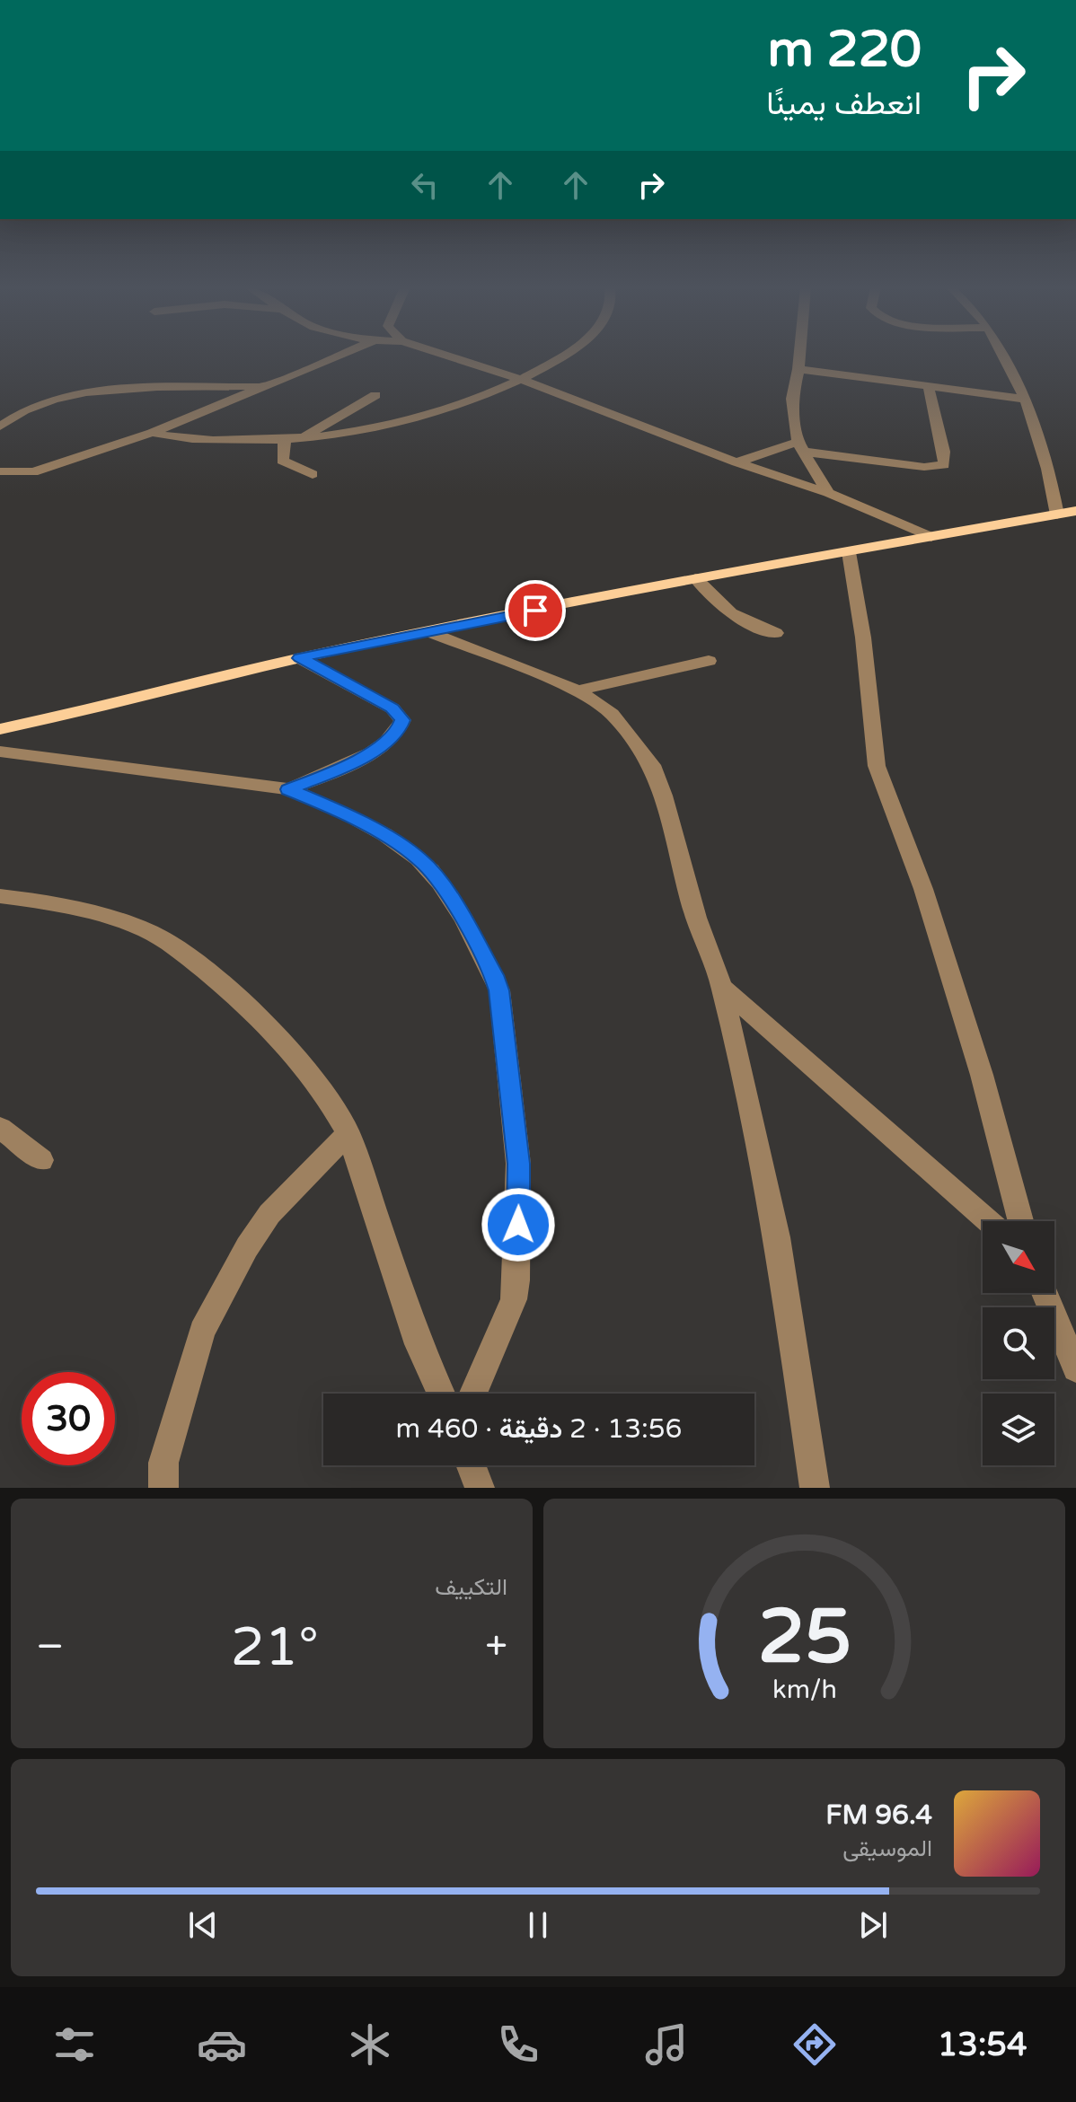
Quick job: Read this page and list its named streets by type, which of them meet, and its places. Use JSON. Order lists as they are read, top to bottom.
{
  "north": "bottom right",
  "page": {
    "turn": ["220 m", "انعطف يمينًا"],
    "limit": "30",
    "trip": "13:56 · 2 دقيقة · 460 m",
    "tile": "التكييف",
    "heat": ["−", "21°", "+"],
    "song": ["96.4 FM", "الموسيقى"],
    "tabs": "13:54",
    "gauge": ["25", "km/h"]
  }
}
